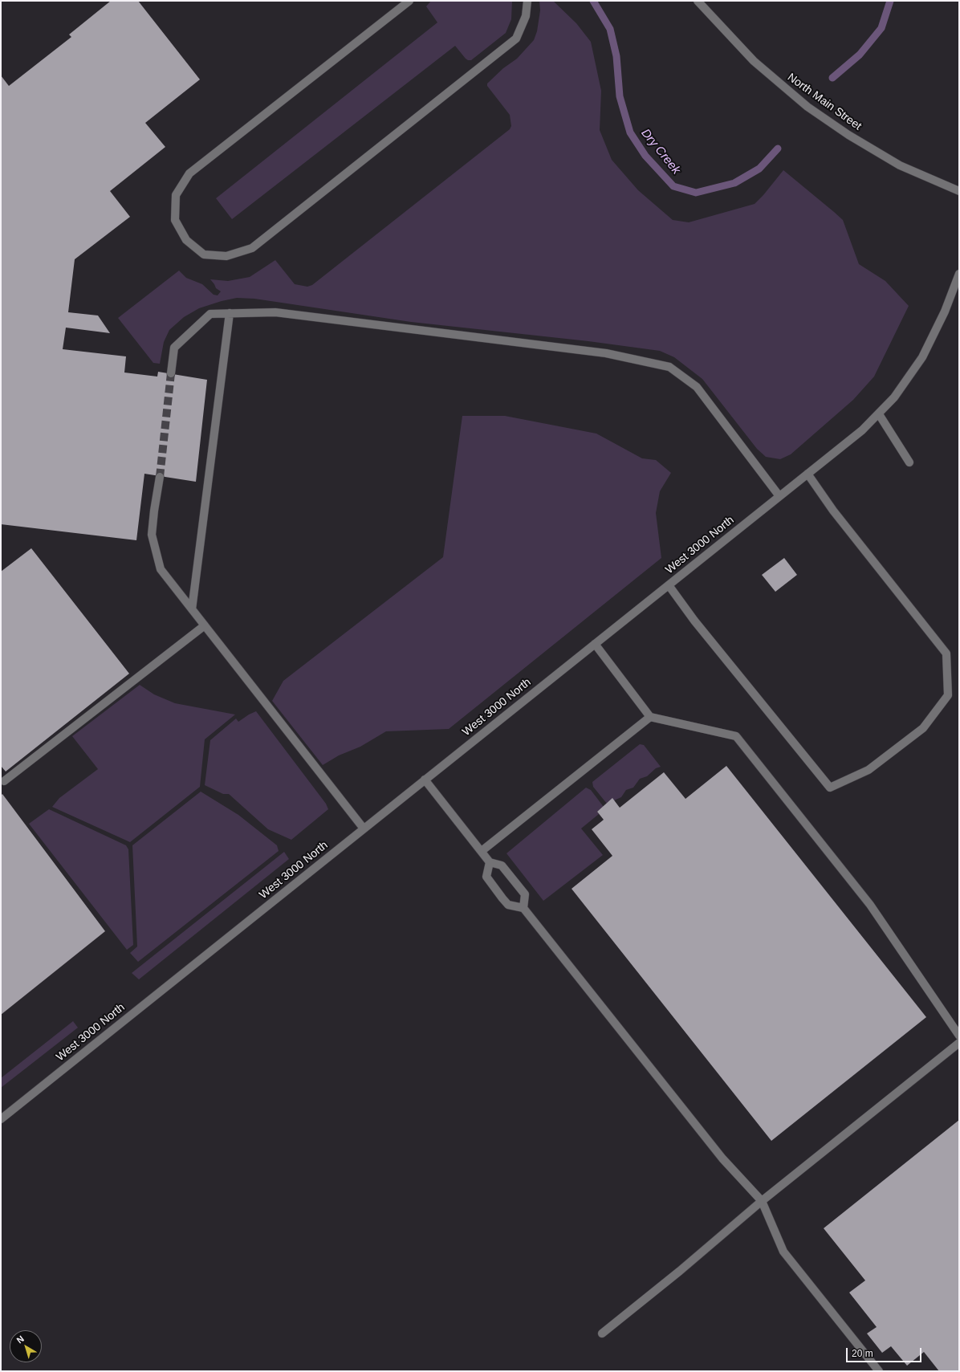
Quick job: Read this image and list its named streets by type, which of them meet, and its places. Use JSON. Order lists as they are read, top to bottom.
{
  "streets": {
    "street": ["North Main Street", "West 3000 North"]
  },
  "water": ["Dry Creek"],
  "scale_bar": "20 m",
  "north": "top left"
}
